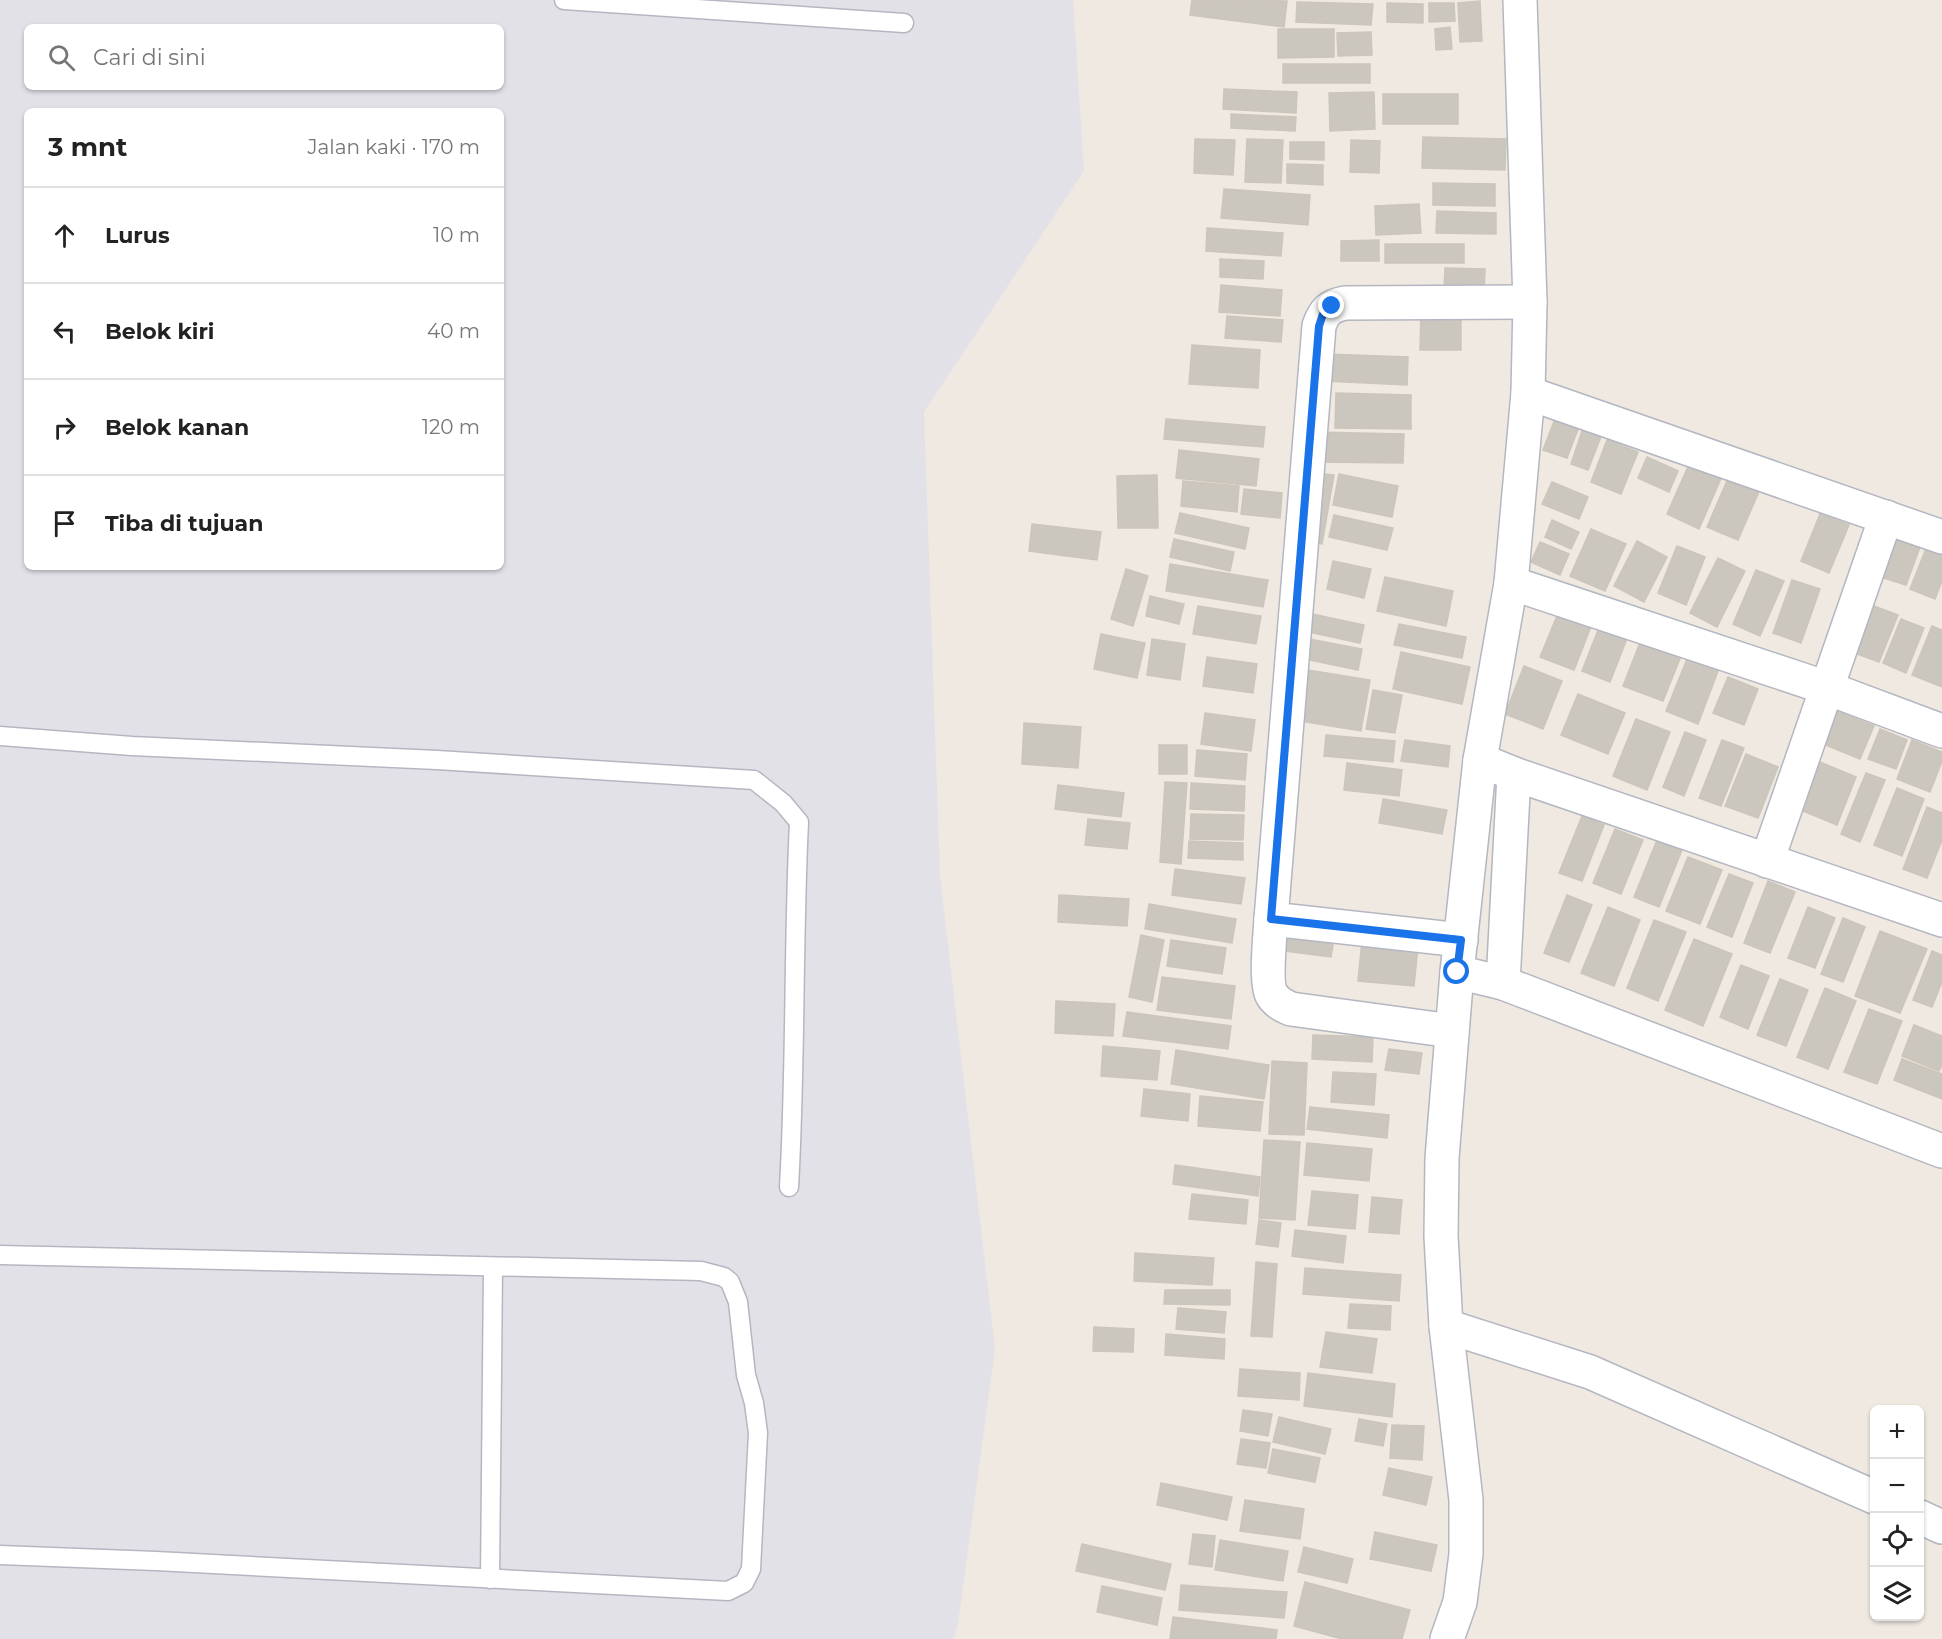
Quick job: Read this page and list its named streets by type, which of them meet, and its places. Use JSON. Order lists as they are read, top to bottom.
{
  "page": {
    "search": "Cari di sini",
    "heading": ["3 mnt", "Jalan kaki · 170 m"],
    "list": [
      ["Lurus", "10 m"],
      ["Belok kiri", "40 m"],
      ["Belok kanan", "120 m"],
      "Tiba di tujuan"
    ],
    "map_buttons": ["+", "−"]
  }
}
